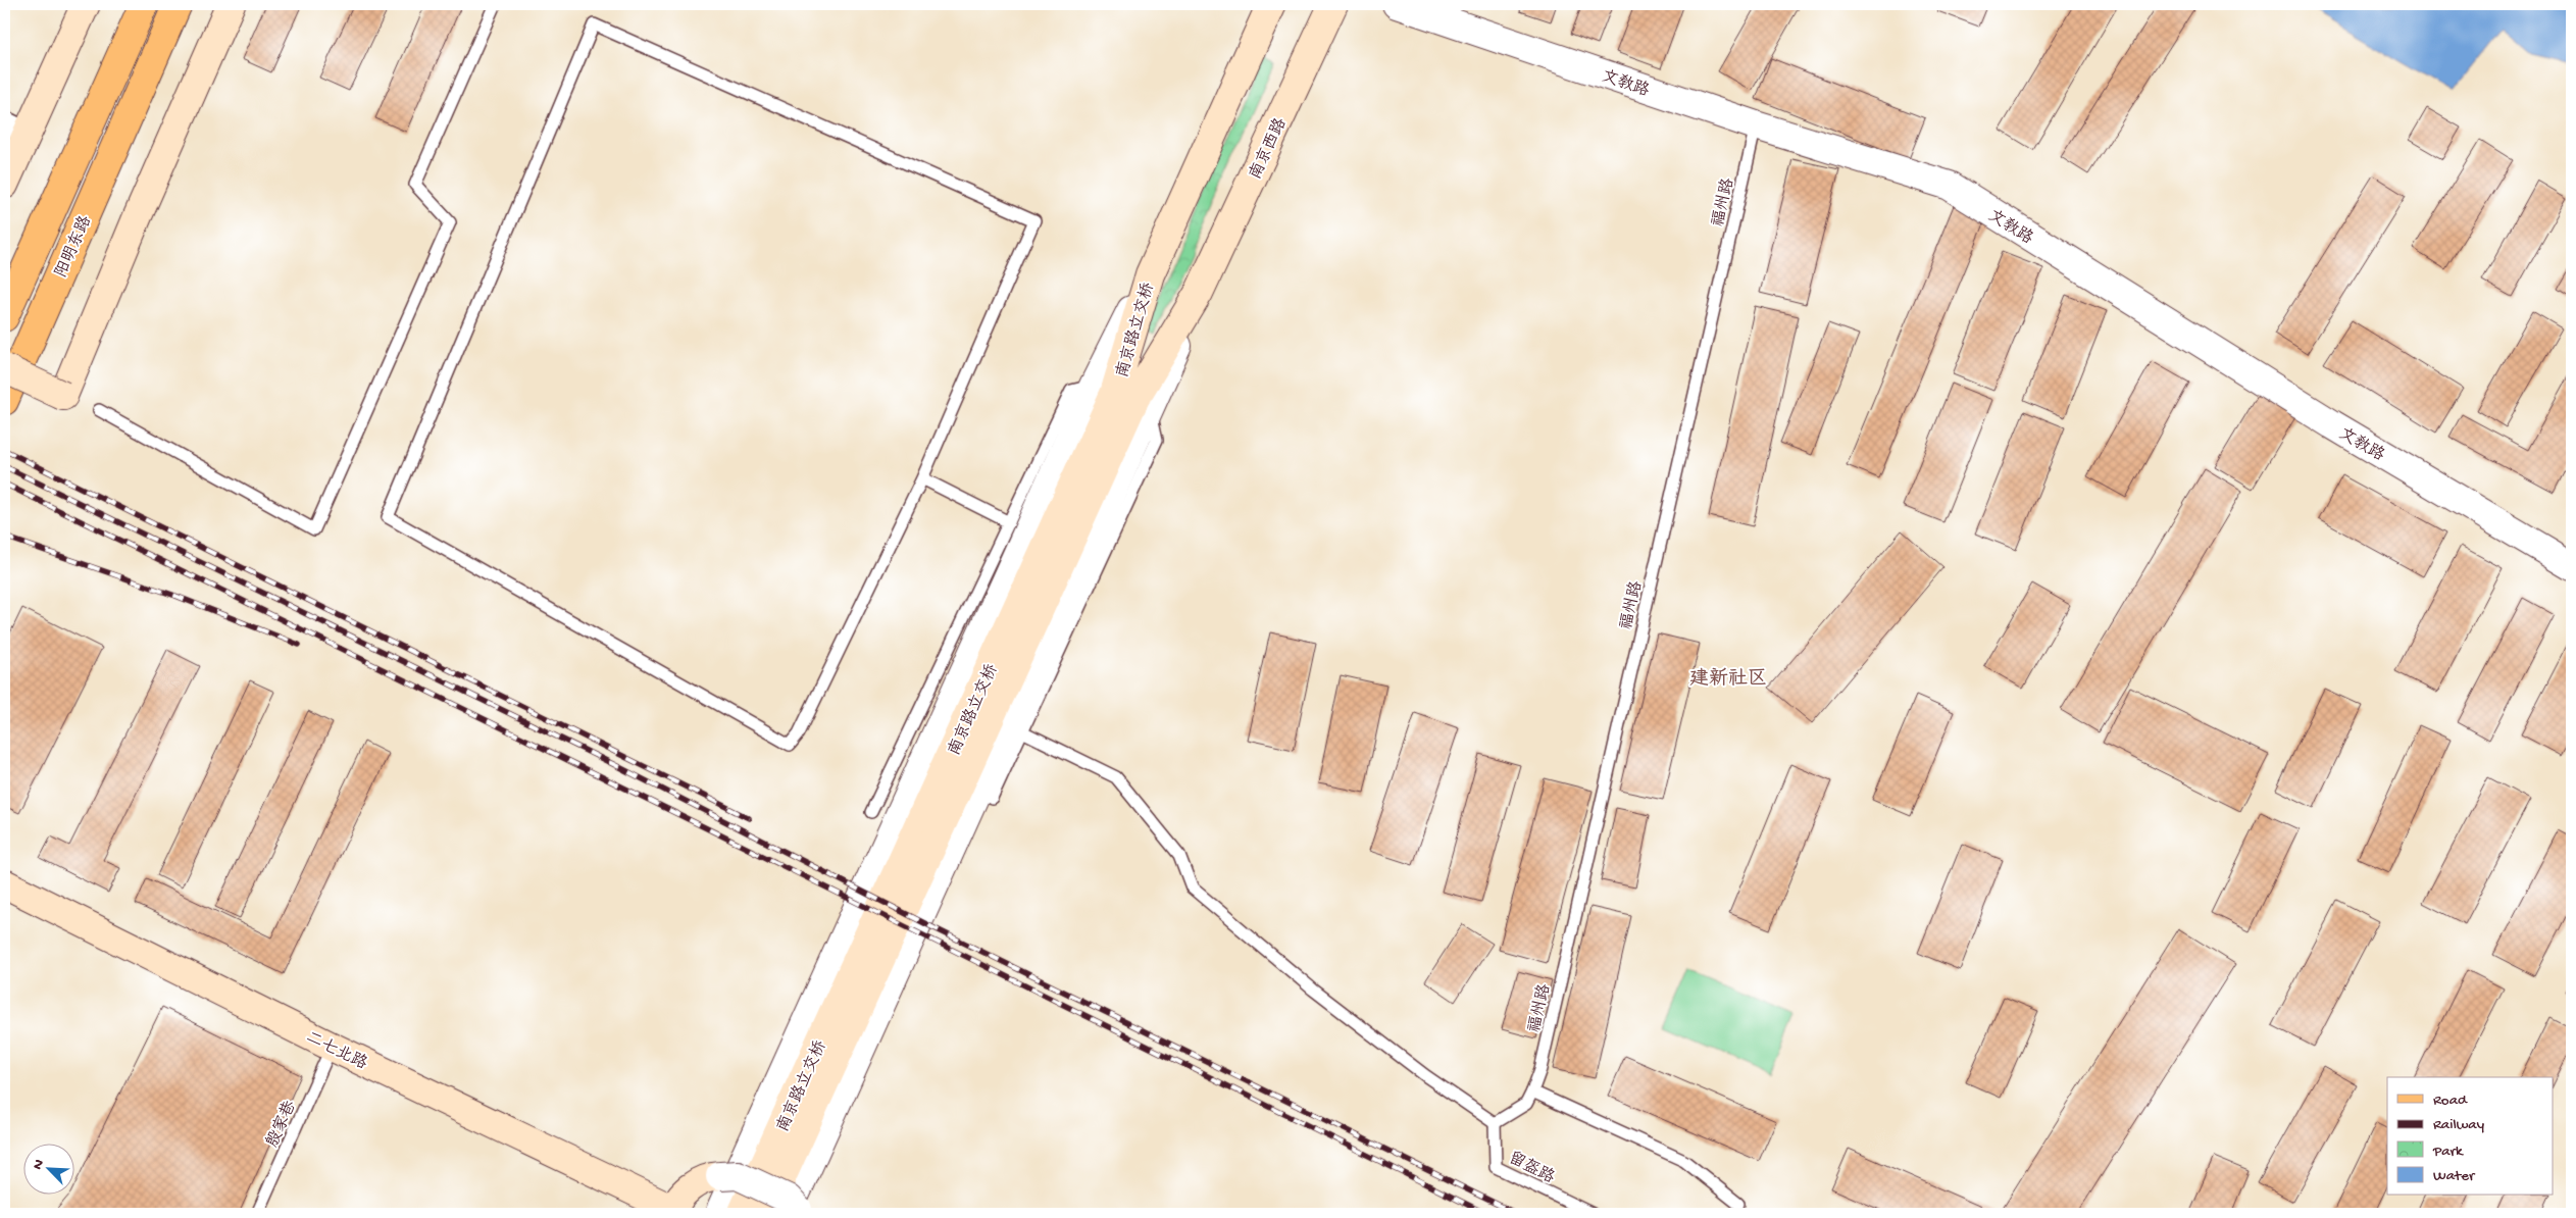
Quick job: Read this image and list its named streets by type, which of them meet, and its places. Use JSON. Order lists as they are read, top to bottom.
{
  "streets": {
    "main road": [
      "南京西路",
      "阳明东路",
      "南京路立交桥",
      "二七北路"
    ],
    "street": ["文教路"],
    "lane": ["福州路", "殷家巷", "留盔路"]
  },
  "crossings": [
    ["文教路", "福州路"],
    ["南京西路", "南京路立交桥"],
    ["二七北路", "殷家巷"]
  ],
  "districts": ["建新社区"],
  "legend": [
    "Road",
    "Railway",
    "Park",
    "Water"
  ],
  "north": "top left"
}
